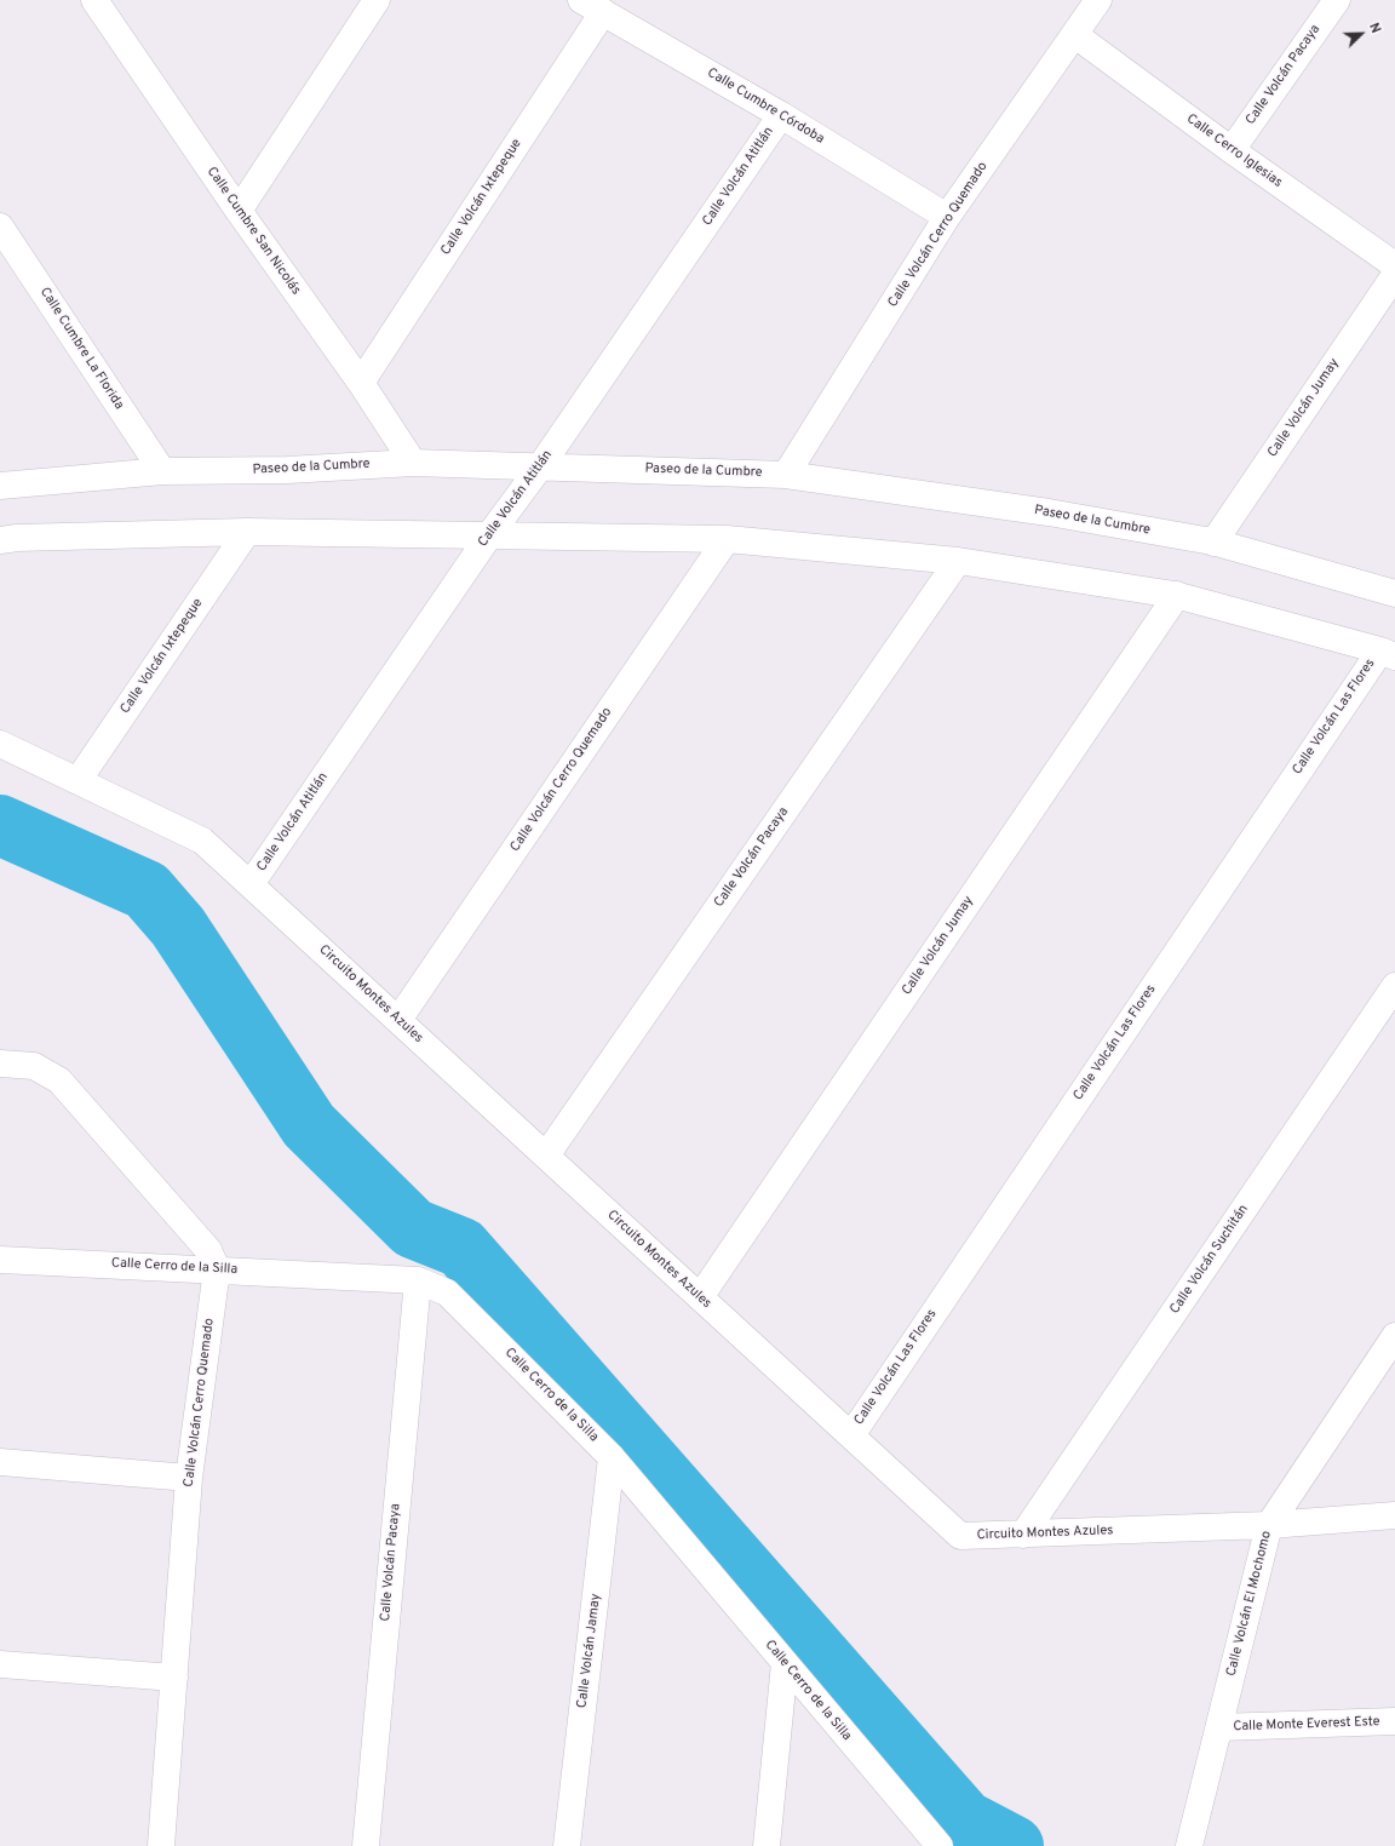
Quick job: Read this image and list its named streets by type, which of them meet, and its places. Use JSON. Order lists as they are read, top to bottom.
{
  "streets": {
    "street": [
      "Calle Volcán Pacaya",
      "Calle Cumbre Córdoba",
      "Calle Cerro Iglesias",
      "Calle Volcán Atitlán",
      "Calle Volcán Ixtepeque",
      "Calle Cumbre San Nicolás",
      "Calle Volcán Cerro Quemado",
      "Calle Cumbre La Florida",
      "Calle Volcán Jumay",
      "Paseo de la Cumbre",
      "Calle Volcán Las Flores",
      "Circuito Montes Azules",
      "Calle Volcán Suchitán",
      "Calle Cerro de la Silla",
      "Calle Volcán El Mochomo",
      "Calle Volcán Jamay",
      "Calle Monte Everest Este"
    ]
  },
  "crossings": [
    ["Calle Volcán Pacaya", "Calle Cerro Iglesias"],
    ["Calle Volcán Pacaya", "Circuito Montes Azules"],
    ["Calle Volcán Pacaya", "Calle Cerro de la Silla"],
    ["Calle Cumbre Córdoba", "Calle Volcán Atitlán"],
    ["Calle Cumbre Córdoba", "Calle Volcán Ixtepeque"],
    ["Calle Cumbre Córdoba", "Calle Volcán Cerro Quemado"],
    ["Calle Cerro Iglesias", "Calle Volcán Cerro Quemado"],
    ["Calle Volcán Atitlán", "Paseo de la Cumbre"],
    ["Calle Volcán Atitlán", "Circuito Montes Azules"],
    ["Calle Volcán Ixtepeque", "Calle Cumbre San Nicolás"],
    ["Calle Volcán Ixtepeque", "Circuito Montes Azules"],
    ["Calle Cumbre San Nicolás", "Paseo de la Cumbre"],
    ["Calle Volcán Cerro Quemado", "Paseo de la Cumbre"],
    ["Calle Volcán Cerro Quemado", "Circuito Montes Azules"],
    ["Calle Volcán Cerro Quemado", "Calle Cerro de la Silla"],
    ["Calle Cumbre La Florida", "Paseo de la Cumbre"],
    ["Calle Volcán Jumay", "Paseo de la Cumbre"],
    ["Calle Volcán Jumay", "Circuito Montes Azules"],
    ["Calle Volcán Las Flores", "Circuito Montes Azules"],
    ["Circuito Montes Azules", "Calle Volcán Suchitán"],
    ["Circuito Montes Azules", "Calle Volcán El Mochomo"],
    ["Calle Cerro de la Silla", "Calle Volcán Jamay"],
    ["Calle Volcán El Mochomo", "Calle Monte Everest Este"]
  ],
  "north": "top right"
}
